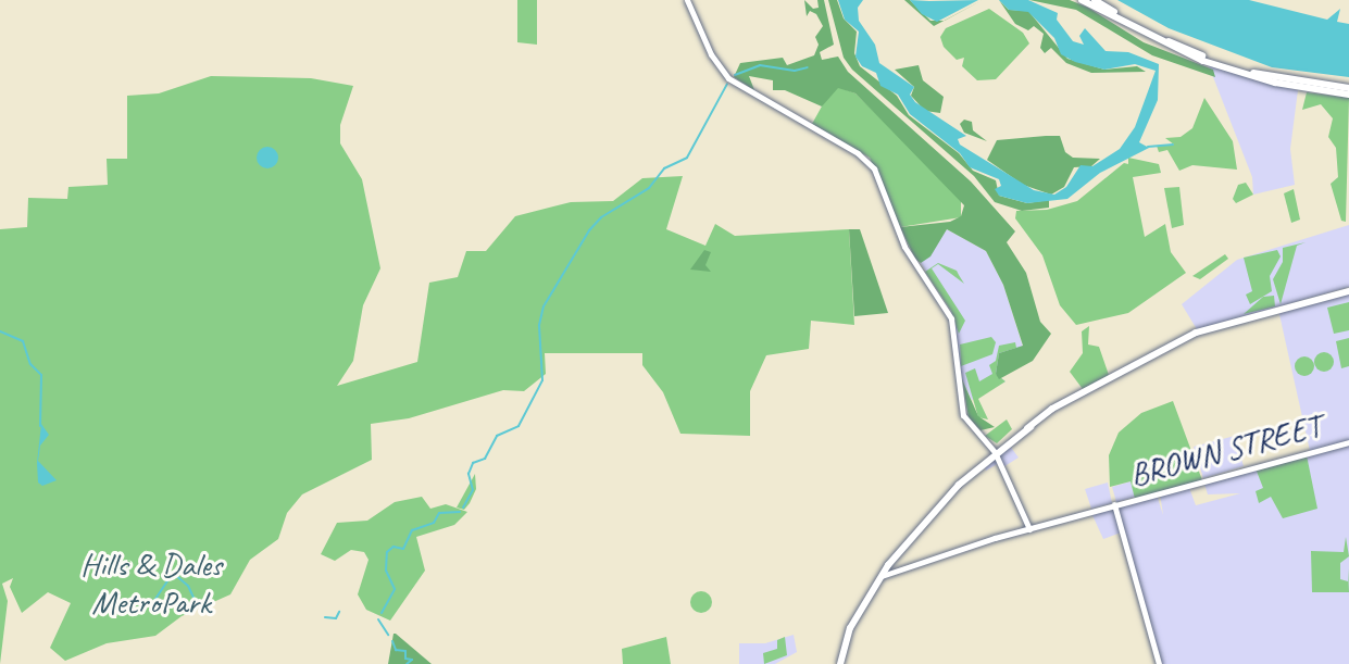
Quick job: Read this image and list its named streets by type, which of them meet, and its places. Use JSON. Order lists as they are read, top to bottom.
{
  "streets": {
    "street": ["BROWN STREET"]
  },
  "parks": ["Hills & Dales MetroPark"]
}
